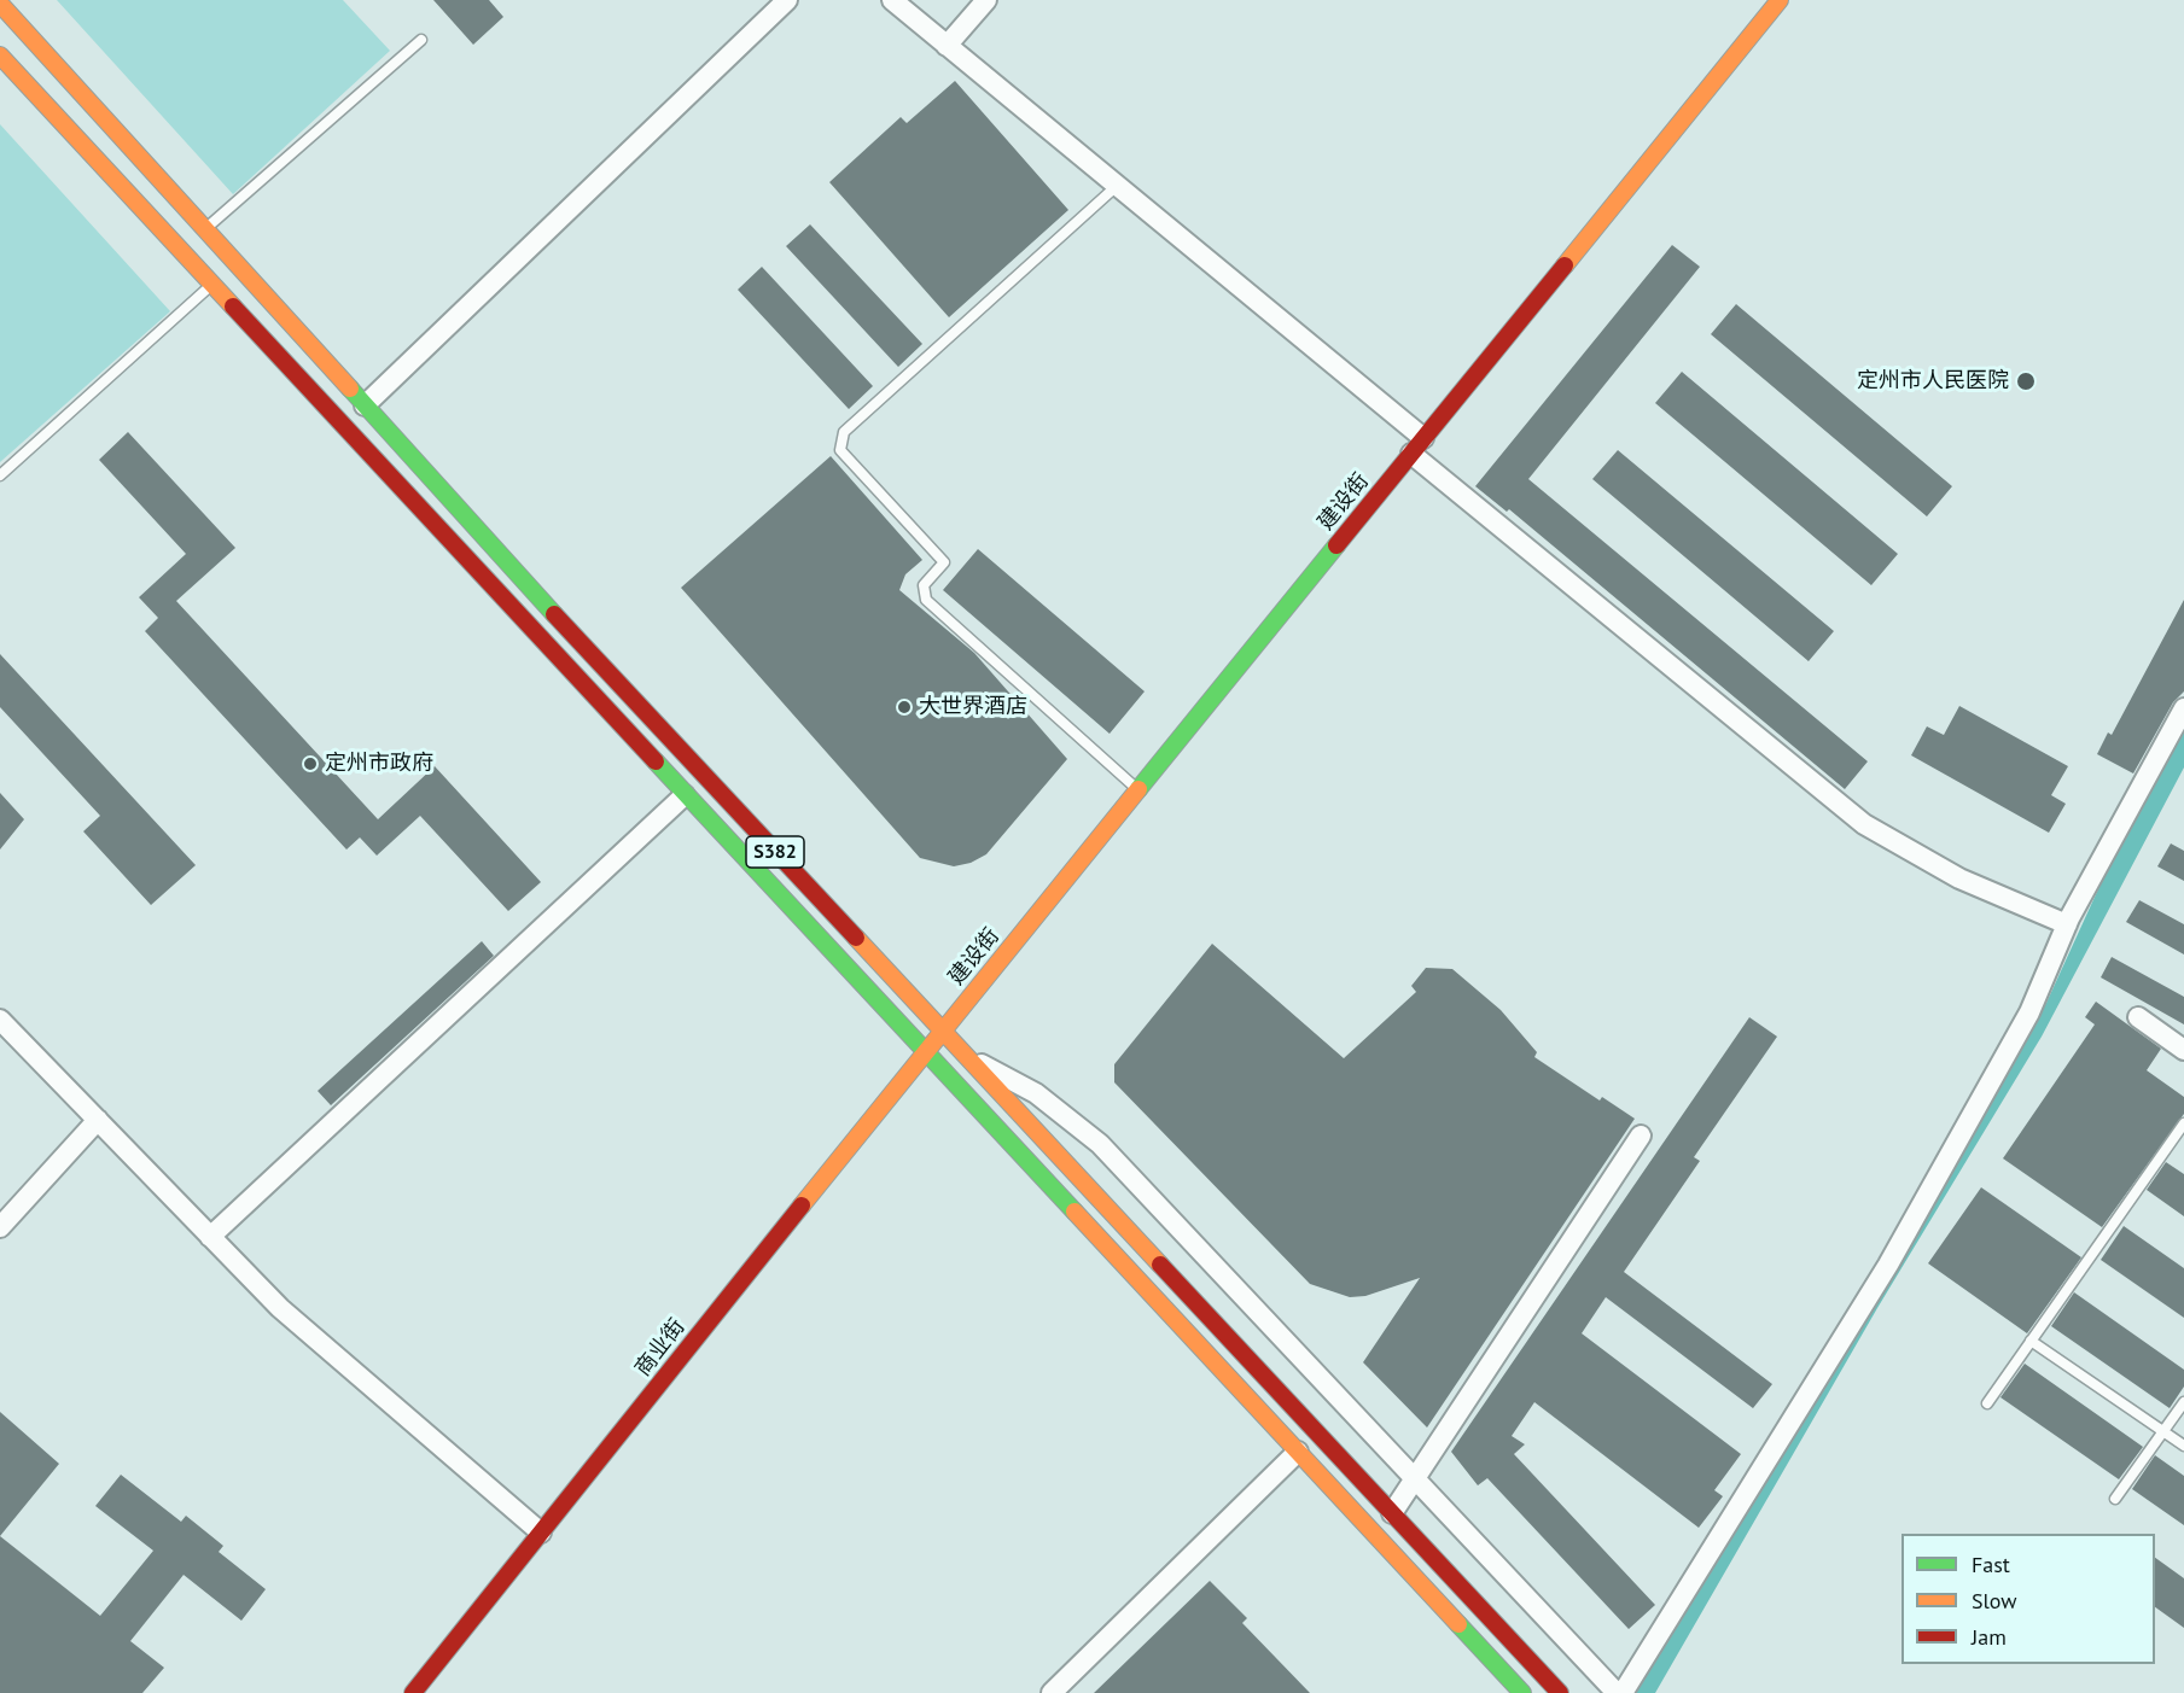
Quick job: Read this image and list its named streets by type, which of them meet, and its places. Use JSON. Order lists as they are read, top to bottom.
{
  "streets": {
    "main road": ["建设街", "S382", "商业街"]
  },
  "crossings": [
    ["建设街", "S382"],
    ["建设街", "商业街"],
    ["S382", "商业街"]
  ],
  "places": ["定州市人民医院", "大世界酒店", "定州市政府"],
  "legend": ["Fast", "Slow", "Jam"]
}
